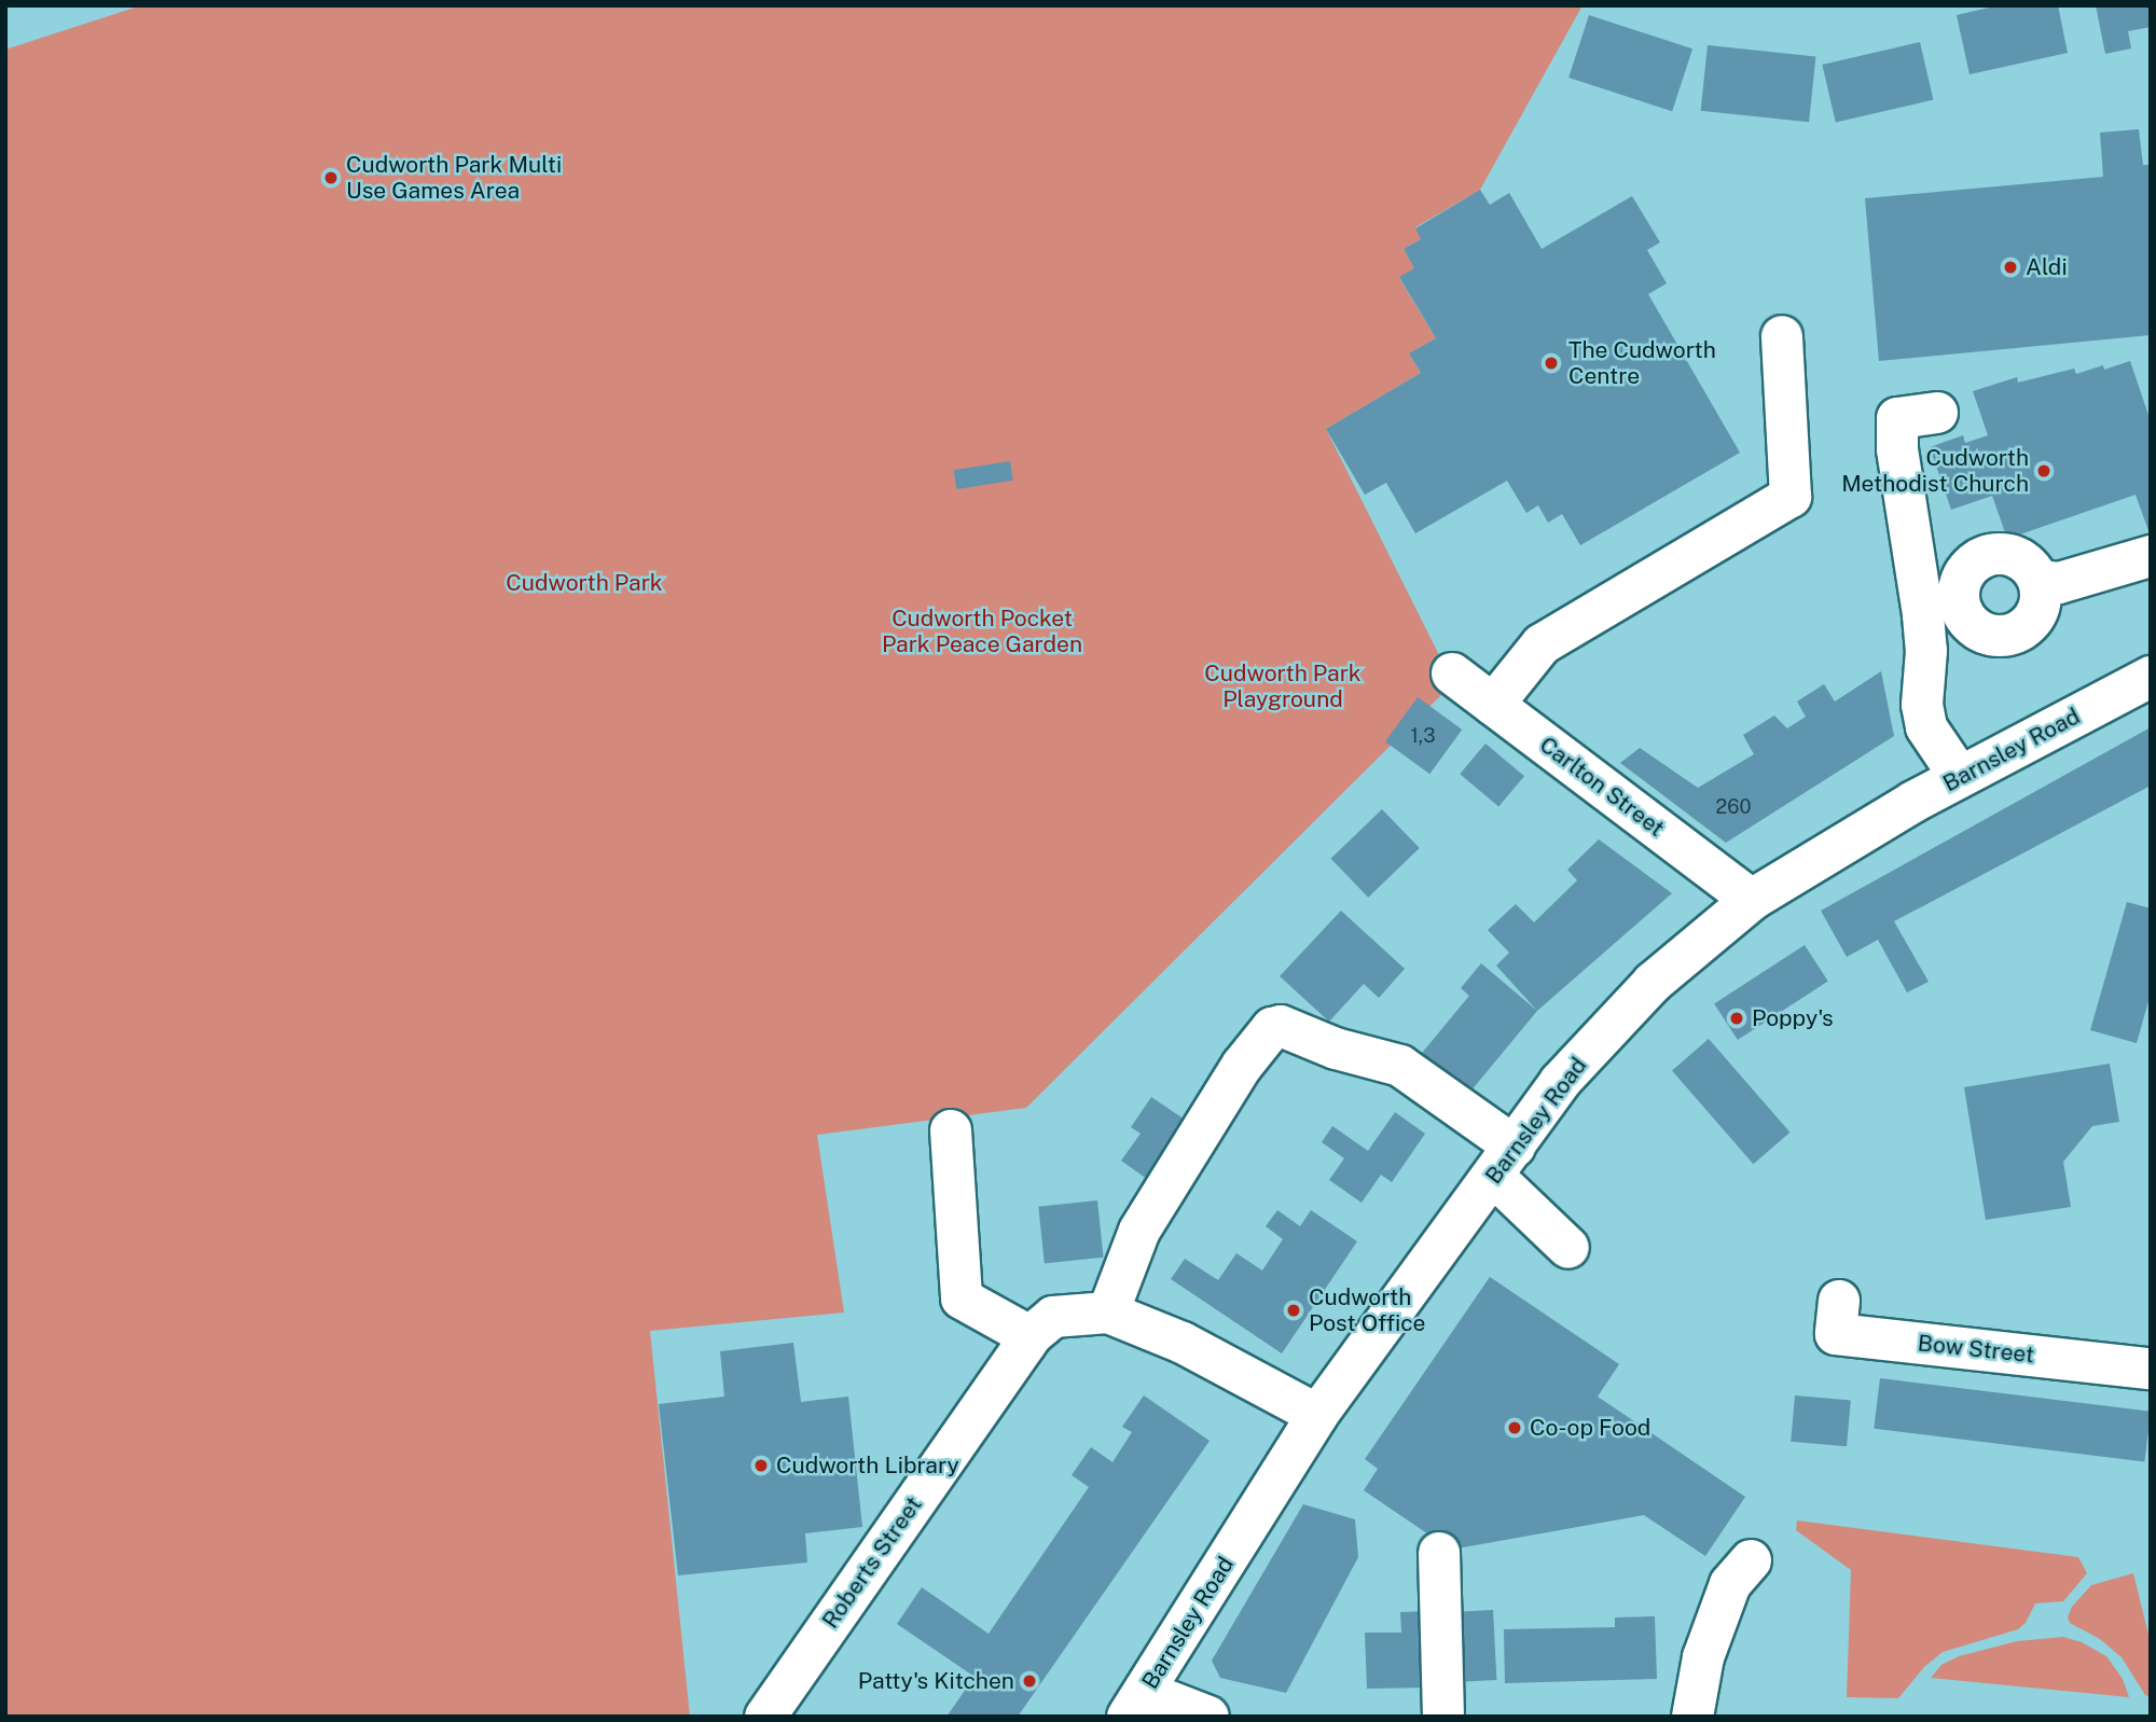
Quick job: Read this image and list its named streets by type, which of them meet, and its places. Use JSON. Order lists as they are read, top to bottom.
{
  "streets": {
    "street": [
      "Barnsley Road",
      "Carlton Street",
      "Bow Street",
      "Roberts Street"
    ]
  },
  "crossings": [
    ["Barnsley Road", "Carlton Street"],
    ["Barnsley Road", "Roberts Street"]
  ],
  "parks": ["Cudworth Park", "Cudworth Pocket Park Peace Garden", "Cudworth Park Playground"],
  "places": [
    "Cudworth Park Multi Use Games Area",
    "Aldi",
    "The Cudworth Centre",
    "Cudworth Methodist Church",
    "Poppy's",
    "Cudworth Post Office",
    "Co-op Food",
    "Cudworth Library",
    "Patty's Kitchen"
  ],
  "house_numbers": ["1,3", "260"]
}
